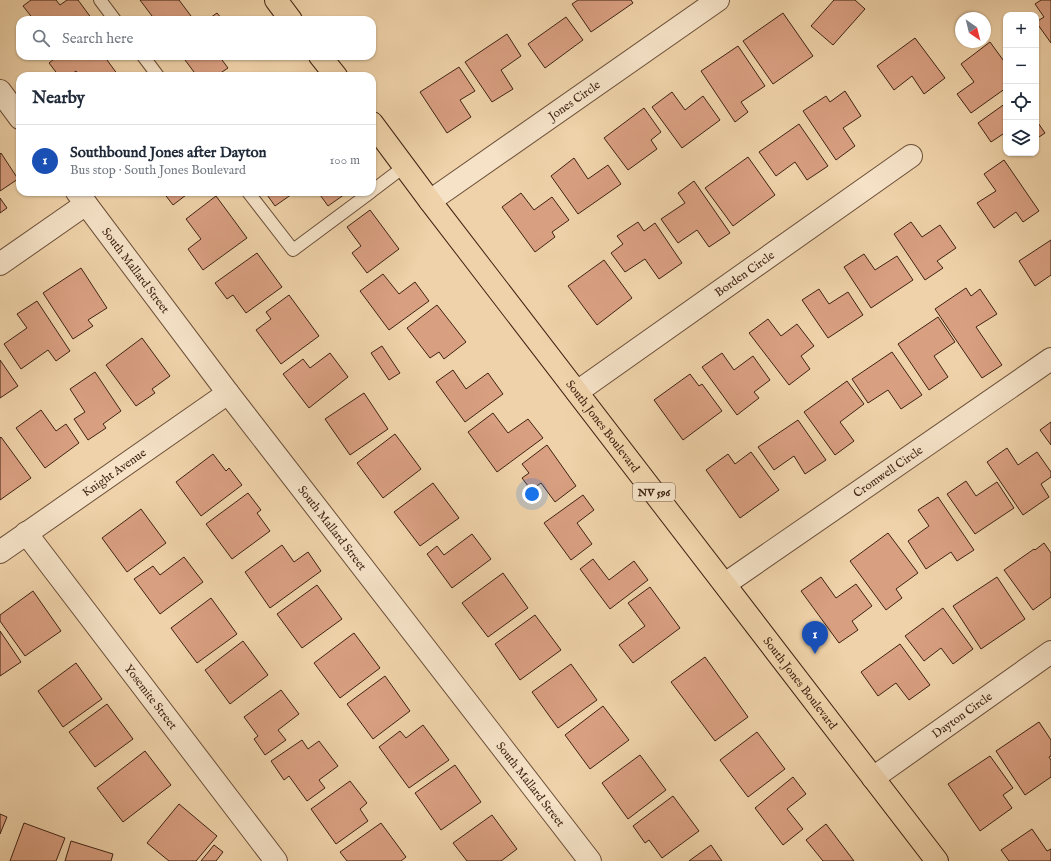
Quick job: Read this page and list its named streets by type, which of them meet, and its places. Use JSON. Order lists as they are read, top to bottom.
{
  "streets": {
    "main road": ["South Jones Boulevard", "NV 596"],
    "street": [
      "Jones Circle",
      "South Mallard Street",
      "Borden Circle",
      "Cromwell Circle",
      "Knight Avenue",
      "Yosemite Street",
      "Dayton Circle"
    ]
  },
  "crossings": [
    ["Jones Circle", "South Jones Boulevard"],
    ["South Mallard Street", "Knight Avenue"],
    ["Borden Circle", "South Jones Boulevard"],
    ["South Jones Boulevard", "Cromwell Circle"],
    ["South Jones Boulevard", "Dayton Circle"],
    ["Knight Avenue", "Yosemite Street"]
  ],
  "north": "bottom right",
  "page": {
    "map_buttons": ["+", "−"],
    "search": "Search here",
    "heading": "Nearby",
    "list": [
      {
        "mark": "1",
        "name": "Southbound Jones after Dayton",
        "note": "Bus stop · South Jones Boulevard",
        "value": "100 m"
      }
    ],
    "pins": "1"
  }
}
